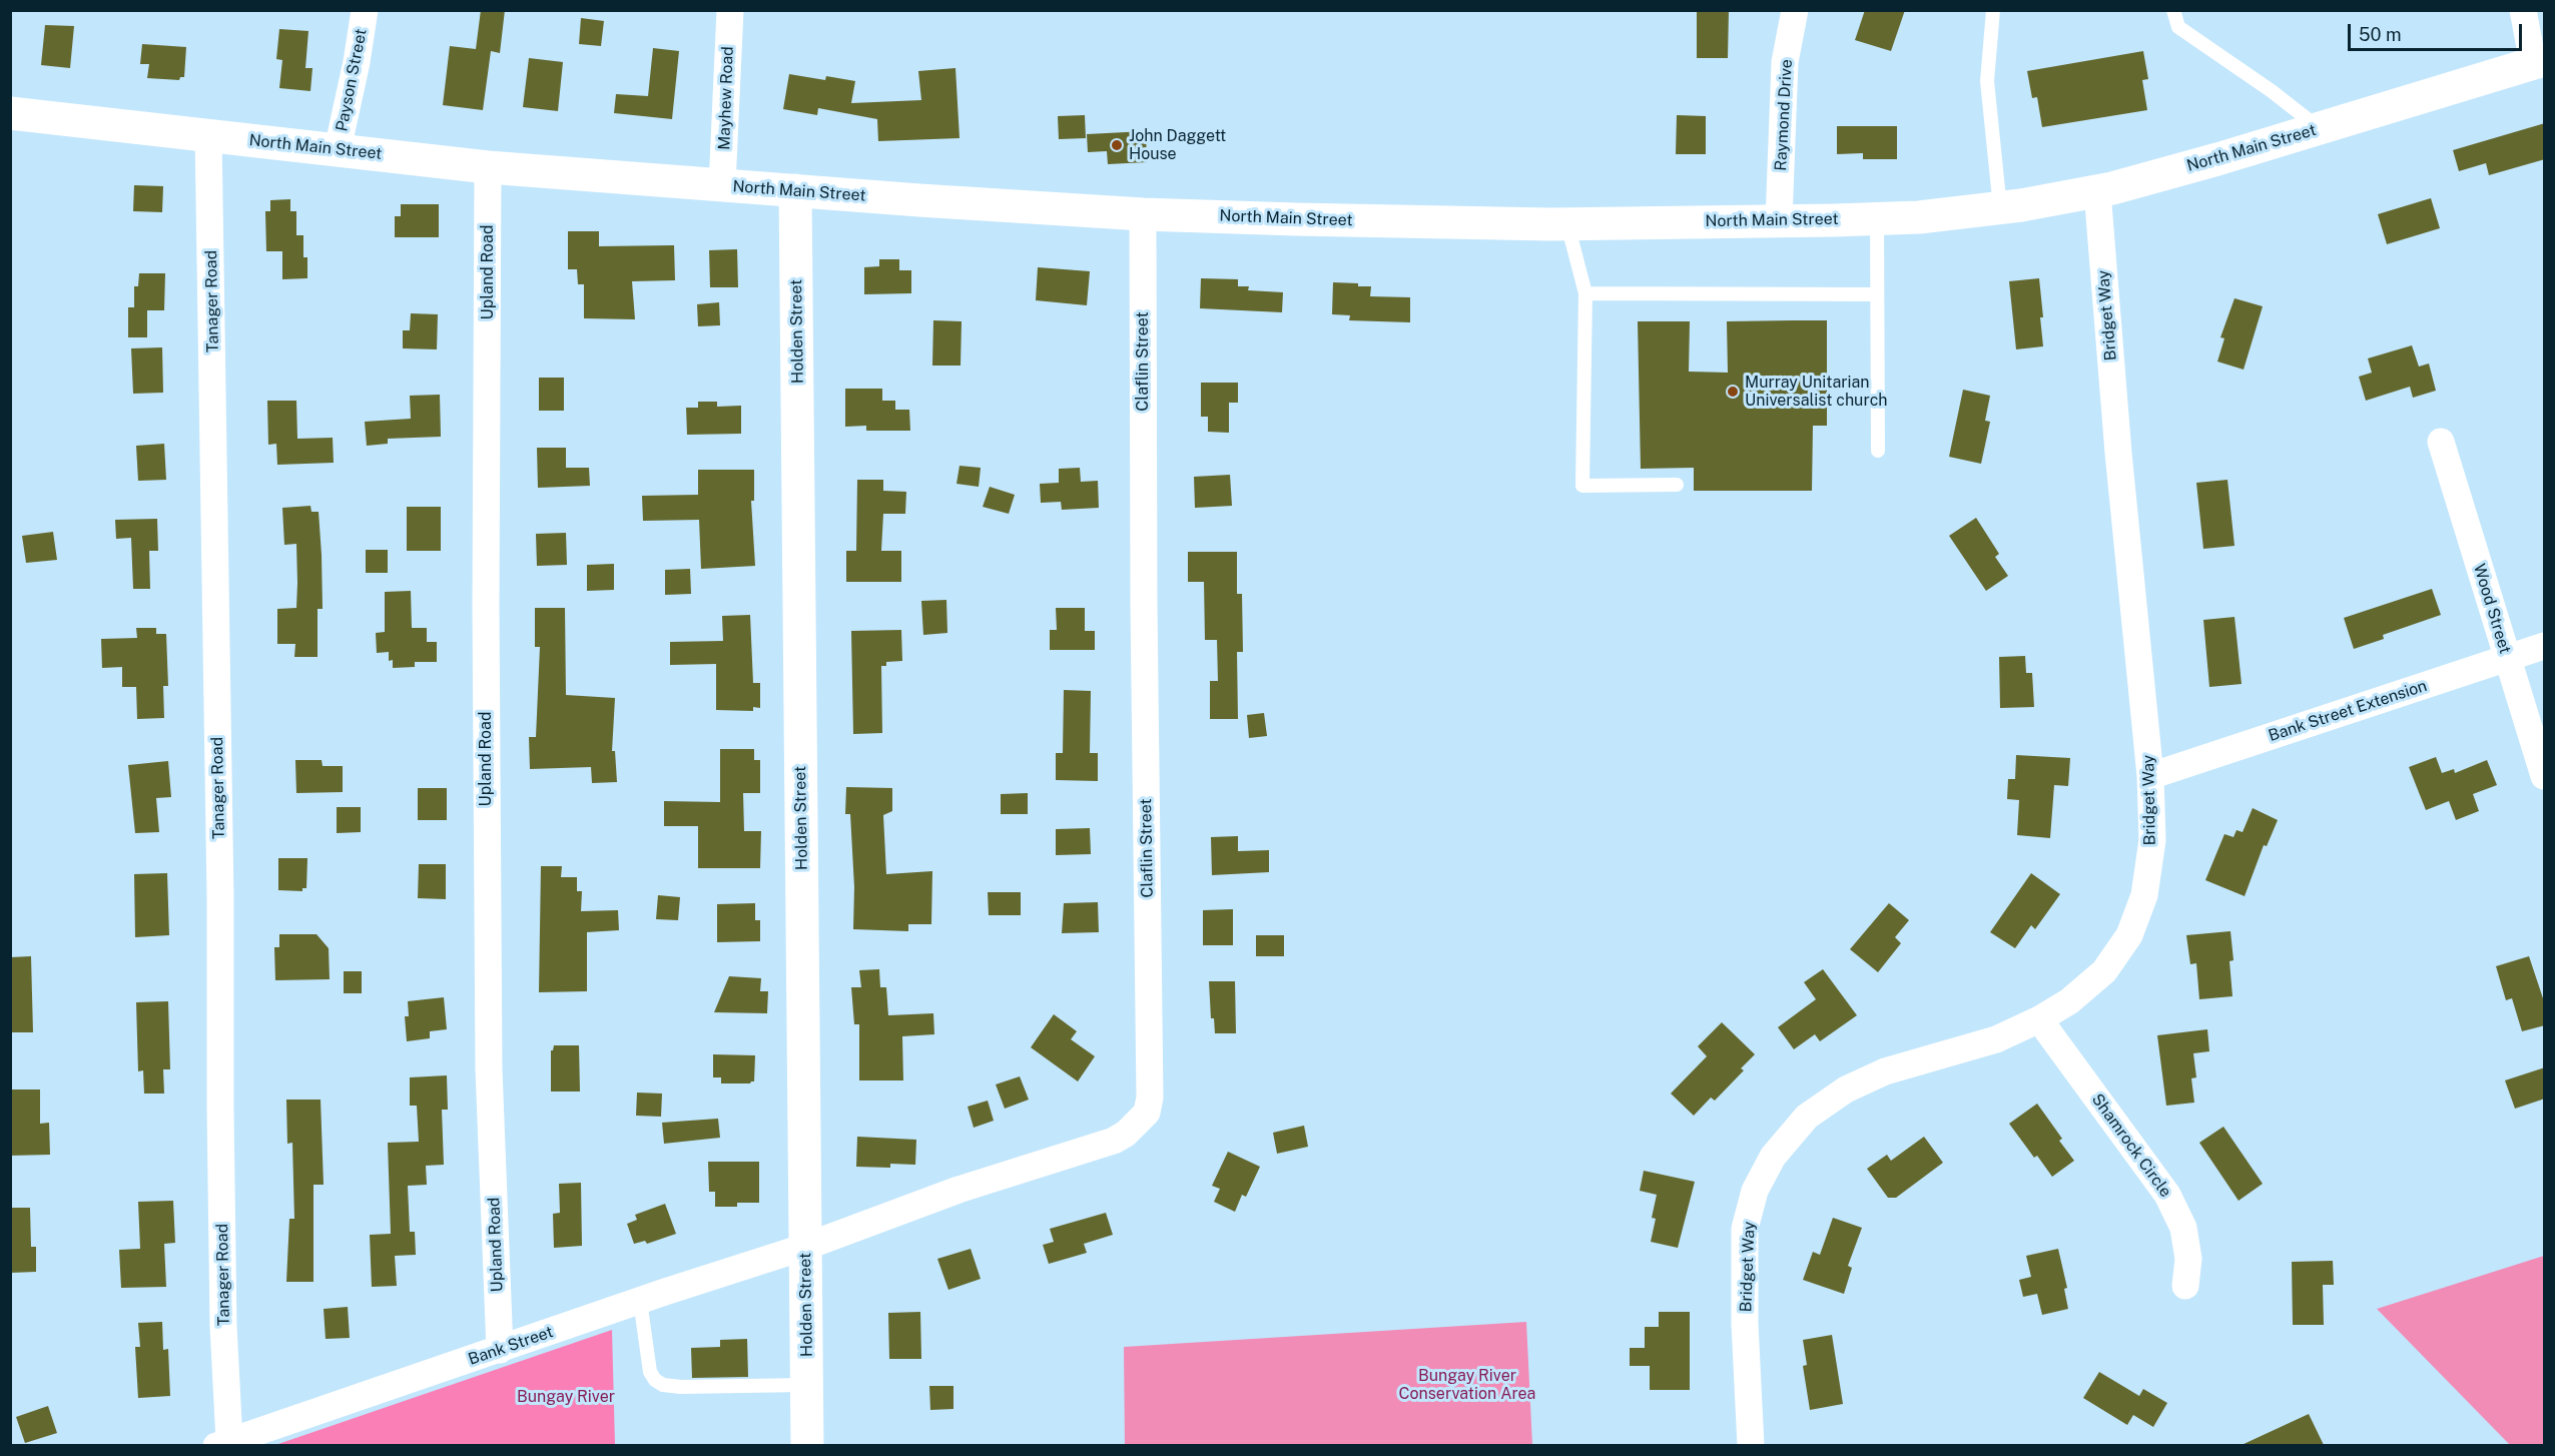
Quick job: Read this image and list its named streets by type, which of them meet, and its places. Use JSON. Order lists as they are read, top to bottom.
{
  "streets": {
    "main road": ["North Main Street", "Holden Street"],
    "street": [
      "Payson Street",
      "Mayhew Road",
      "Raymond Drive",
      "Upland Road",
      "Tanager Road",
      "Bridget Way",
      "Claflin Street",
      "Wood Street",
      "Bank Street Extension",
      "Shamrock Circle",
      "Bank Street"
    ]
  },
  "crossings": [
    ["Payson Street", "North Main Street"],
    ["Mayhew Road", "North Main Street"],
    ["Raymond Drive", "North Main Street"],
    ["North Main Street", "Upland Road"],
    ["North Main Street", "Tanager Road"],
    ["North Main Street", "Bridget Way"],
    ["North Main Street", "Holden Street"],
    ["North Main Street", "Claflin Street"],
    ["Upland Road", "Bank Street"],
    ["Tanager Road", "Bank Street"],
    ["Bridget Way", "Bank Street Extension"],
    ["Bridget Way", "Shamrock Circle"],
    ["Holden Street", "Claflin Street"],
    ["Holden Street", "Bank Street"],
    ["Claflin Street", "Bank Street"],
    ["Wood Street", "Bank Street Extension"]
  ],
  "parks": ["Bungay River Conservation Area", "Bungay River"],
  "places": ["John Daggett House", "Murray Unitarian Universalist church"],
  "scale_bar": "50 m"
}
